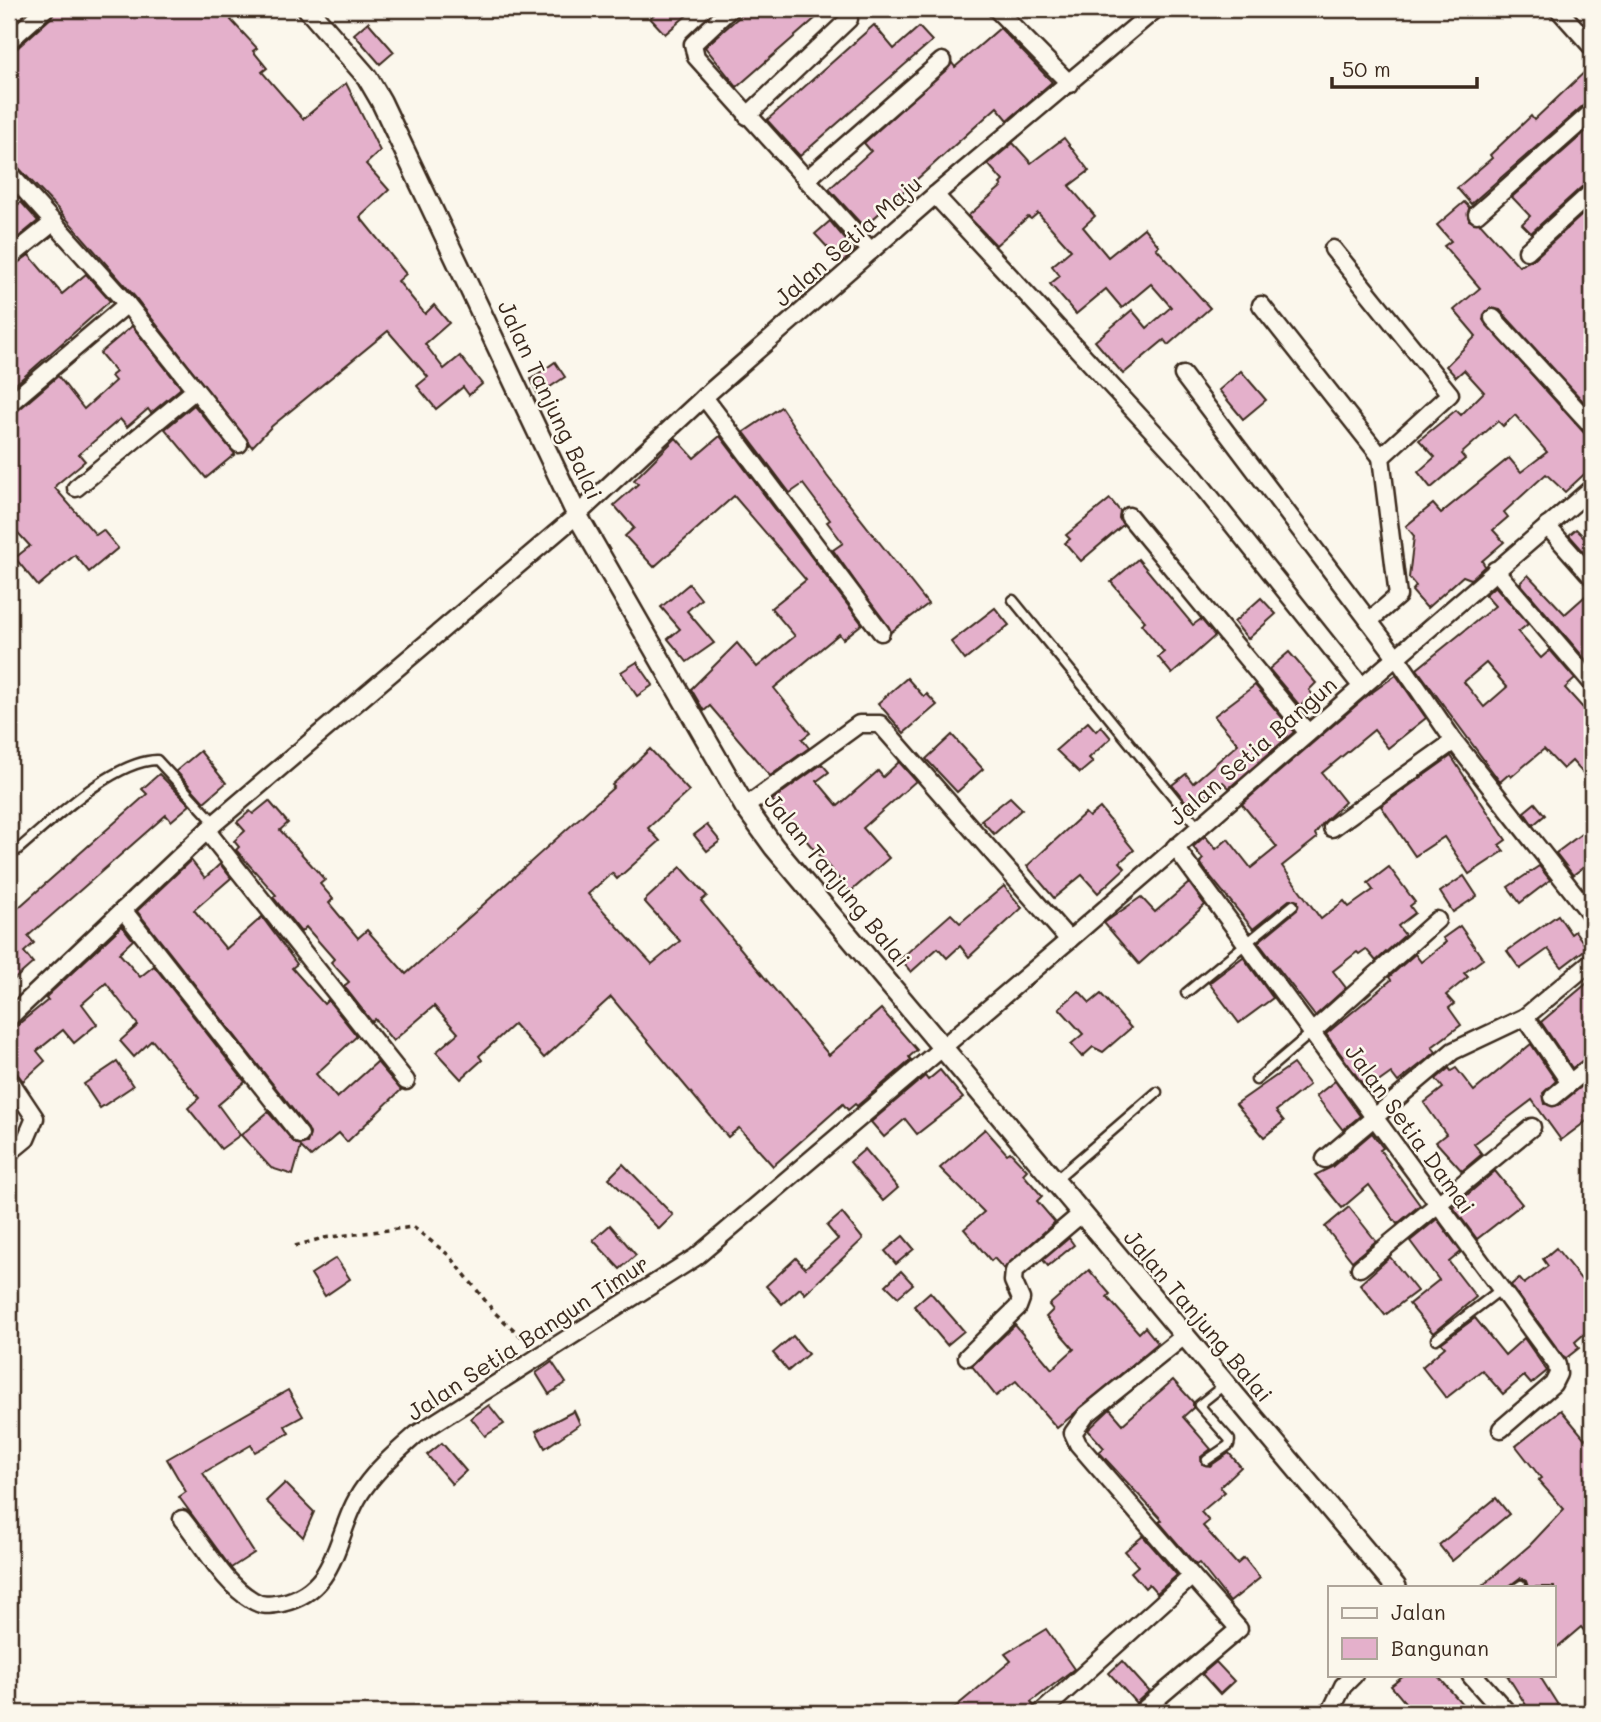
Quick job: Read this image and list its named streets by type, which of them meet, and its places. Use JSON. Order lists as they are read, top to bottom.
{
  "streets": {
    "street": [
      "Jalan Setia Maju",
      "Jalan Tanjung Balai",
      "Jalan Setia Bangun",
      "Jalan Setia Damai",
      "Jalan Setia Bangun Timur"
    ]
  },
  "crossings": [
    ["Jalan Setia Maju", "Jalan Tanjung Balai"],
    ["Jalan Tanjung Balai", "Jalan Setia Bangun"],
    ["Jalan Tanjung Balai", "Jalan Setia Bangun Timur"],
    ["Jalan Setia Bangun", "Jalan Setia Damai"],
    ["Jalan Setia Bangun", "Jalan Setia Bangun Timur"]
  ],
  "legend": ["Jalan", "Bangunan"],
  "scale_bar": "50 m"
}
